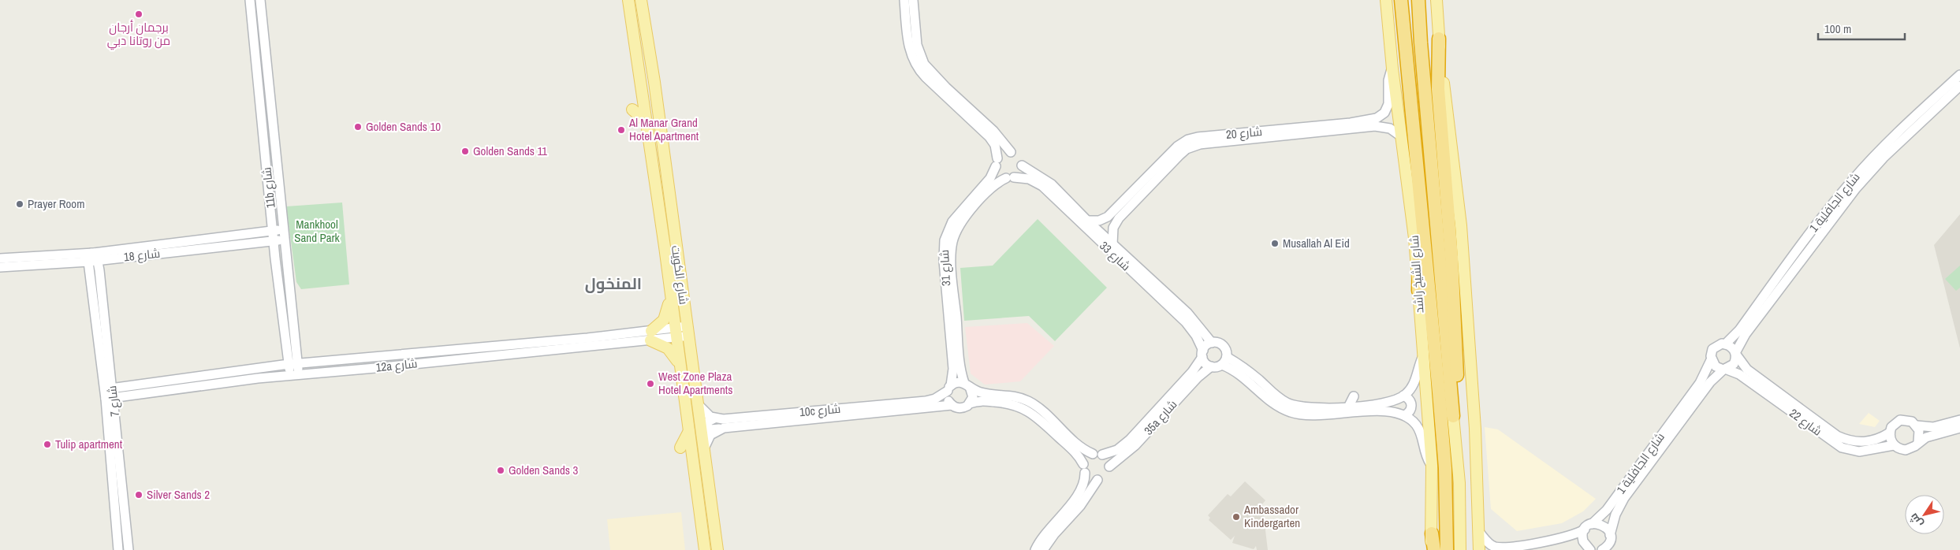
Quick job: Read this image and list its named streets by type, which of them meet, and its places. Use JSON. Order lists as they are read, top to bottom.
{
  "streets": {
    "highway": ["شارع الشيخ راشد"],
    "main road": ["شارع الكويت"],
    "street": [
      "شارع 20",
      "11b شارع",
      "شارع الجافلية 1",
      "شارع 18",
      "شارع 33",
      "شارع 31",
      "12a شارع",
      "شارع 7",
      "10c شارع",
      "35a شارع",
      "شارع 22"
    ]
  },
  "crossings": [
    ["شارع 20", "شارع 33"],
    ["شارع 20", "شارع الشيخ راشد"],
    ["11b شارع", "شارع 18"],
    ["11b شارع", "12a شارع"],
    ["شارع الجافلية 1", "شارع 22"],
    ["شارع 18", "شارع 7"],
    ["شارع 33", "شارع 31"],
    ["شارع 33", "35a شارع"],
    ["شارع 31", "10c شارع"],
    ["شارع الكويت", "12a شارع"],
    ["12a شارع", "شارع 7"]
  ],
  "districts": ["المنخول"],
  "parks": ["Mankhool Sand Park"],
  "places": [
    "برجمان أرجان من روتانا دبي",
    "Golden Sands 10",
    "Al Manar Grand Hotel Apartment",
    "Golden Sands 11",
    "Prayer Room",
    "Musallah Al Eid",
    "West Zone Plaza Hotel Apartments",
    "Tulip apartment",
    "Golden Sands 3",
    "Silver Sands 2",
    "Ambassador Kindergarten"
  ],
  "scale_bar": "100 m",
  "north": "bottom left"
}
